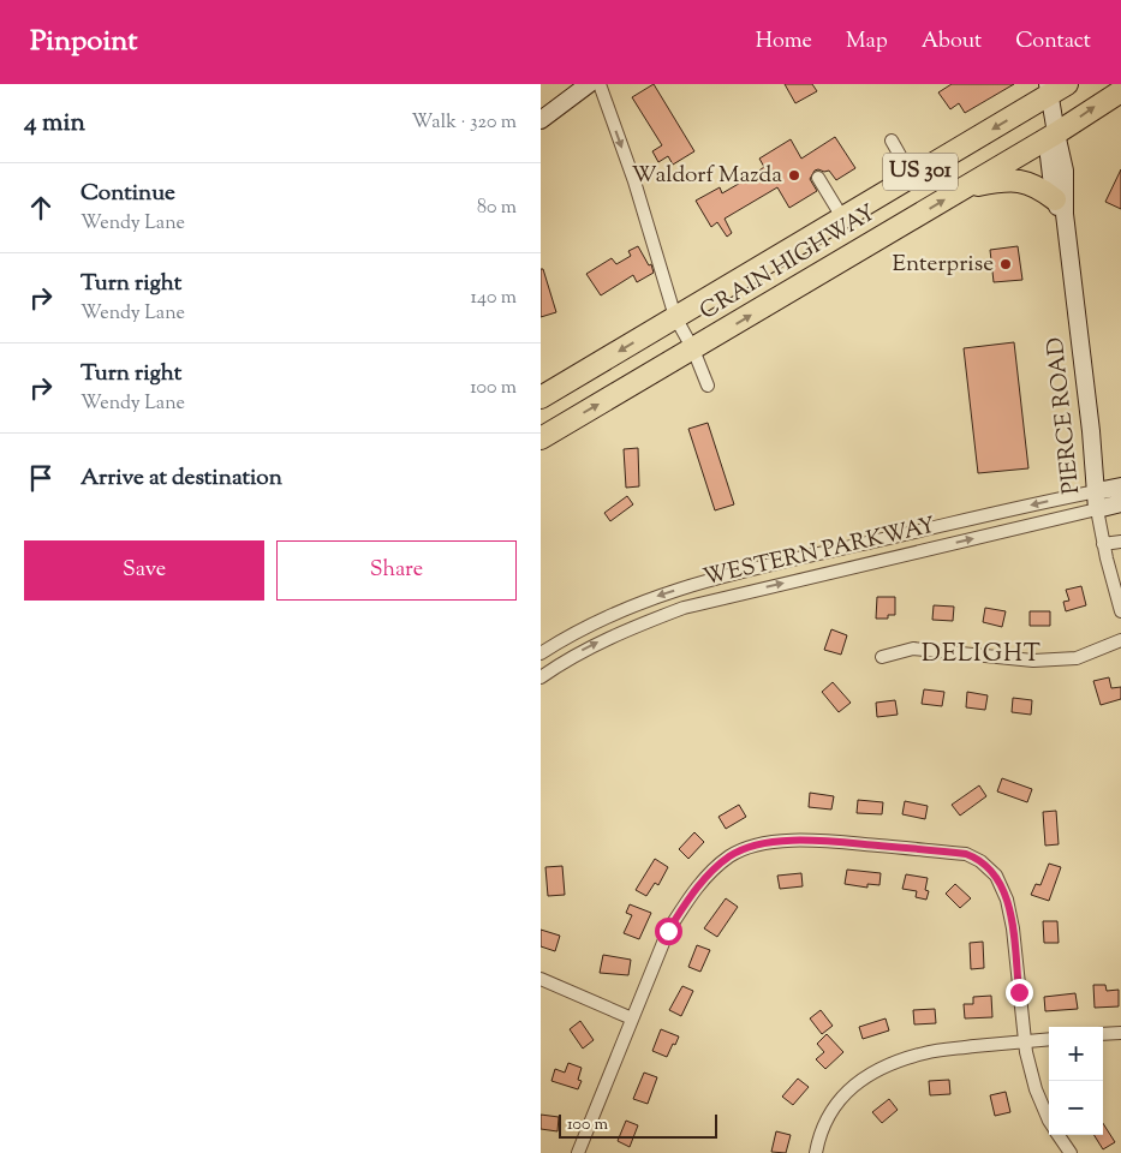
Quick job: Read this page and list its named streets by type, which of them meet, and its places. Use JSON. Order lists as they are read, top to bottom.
{
  "streets": {
    "highway": ["US 301", "CRAIN HIGHWAY"],
    "main road": ["PIERCE ROAD", "WESTERN PARKWAY"]
  },
  "crossings": [
    ["CRAIN HIGHWAY", "PIERCE ROAD"],
    ["PIERCE ROAD", "WESTERN PARKWAY"]
  ],
  "districts": ["DELIGHT"],
  "places": ["Waldorf Mazda", "Enterprise"],
  "scale_bar": "100 m",
  "page": {
    "header": "Pinpoint",
    "nav": [
      "Home",
      "Map",
      "About",
      "Contact"
    ],
    "heading": ["4 min", "Walk · 320 m"],
    "list": [
      ["Continue", "Wendy Lane", "80 m"],
      ["Turn right", "Wendy Lane", "140 m"],
      ["Turn right", "Wendy Lane", "100 m"],
      "Arrive at destination"
    ],
    "buttons": ["Save", "Share"],
    "map_buttons": ["+", "−"],
    "scale": "100 m"
  }
}
